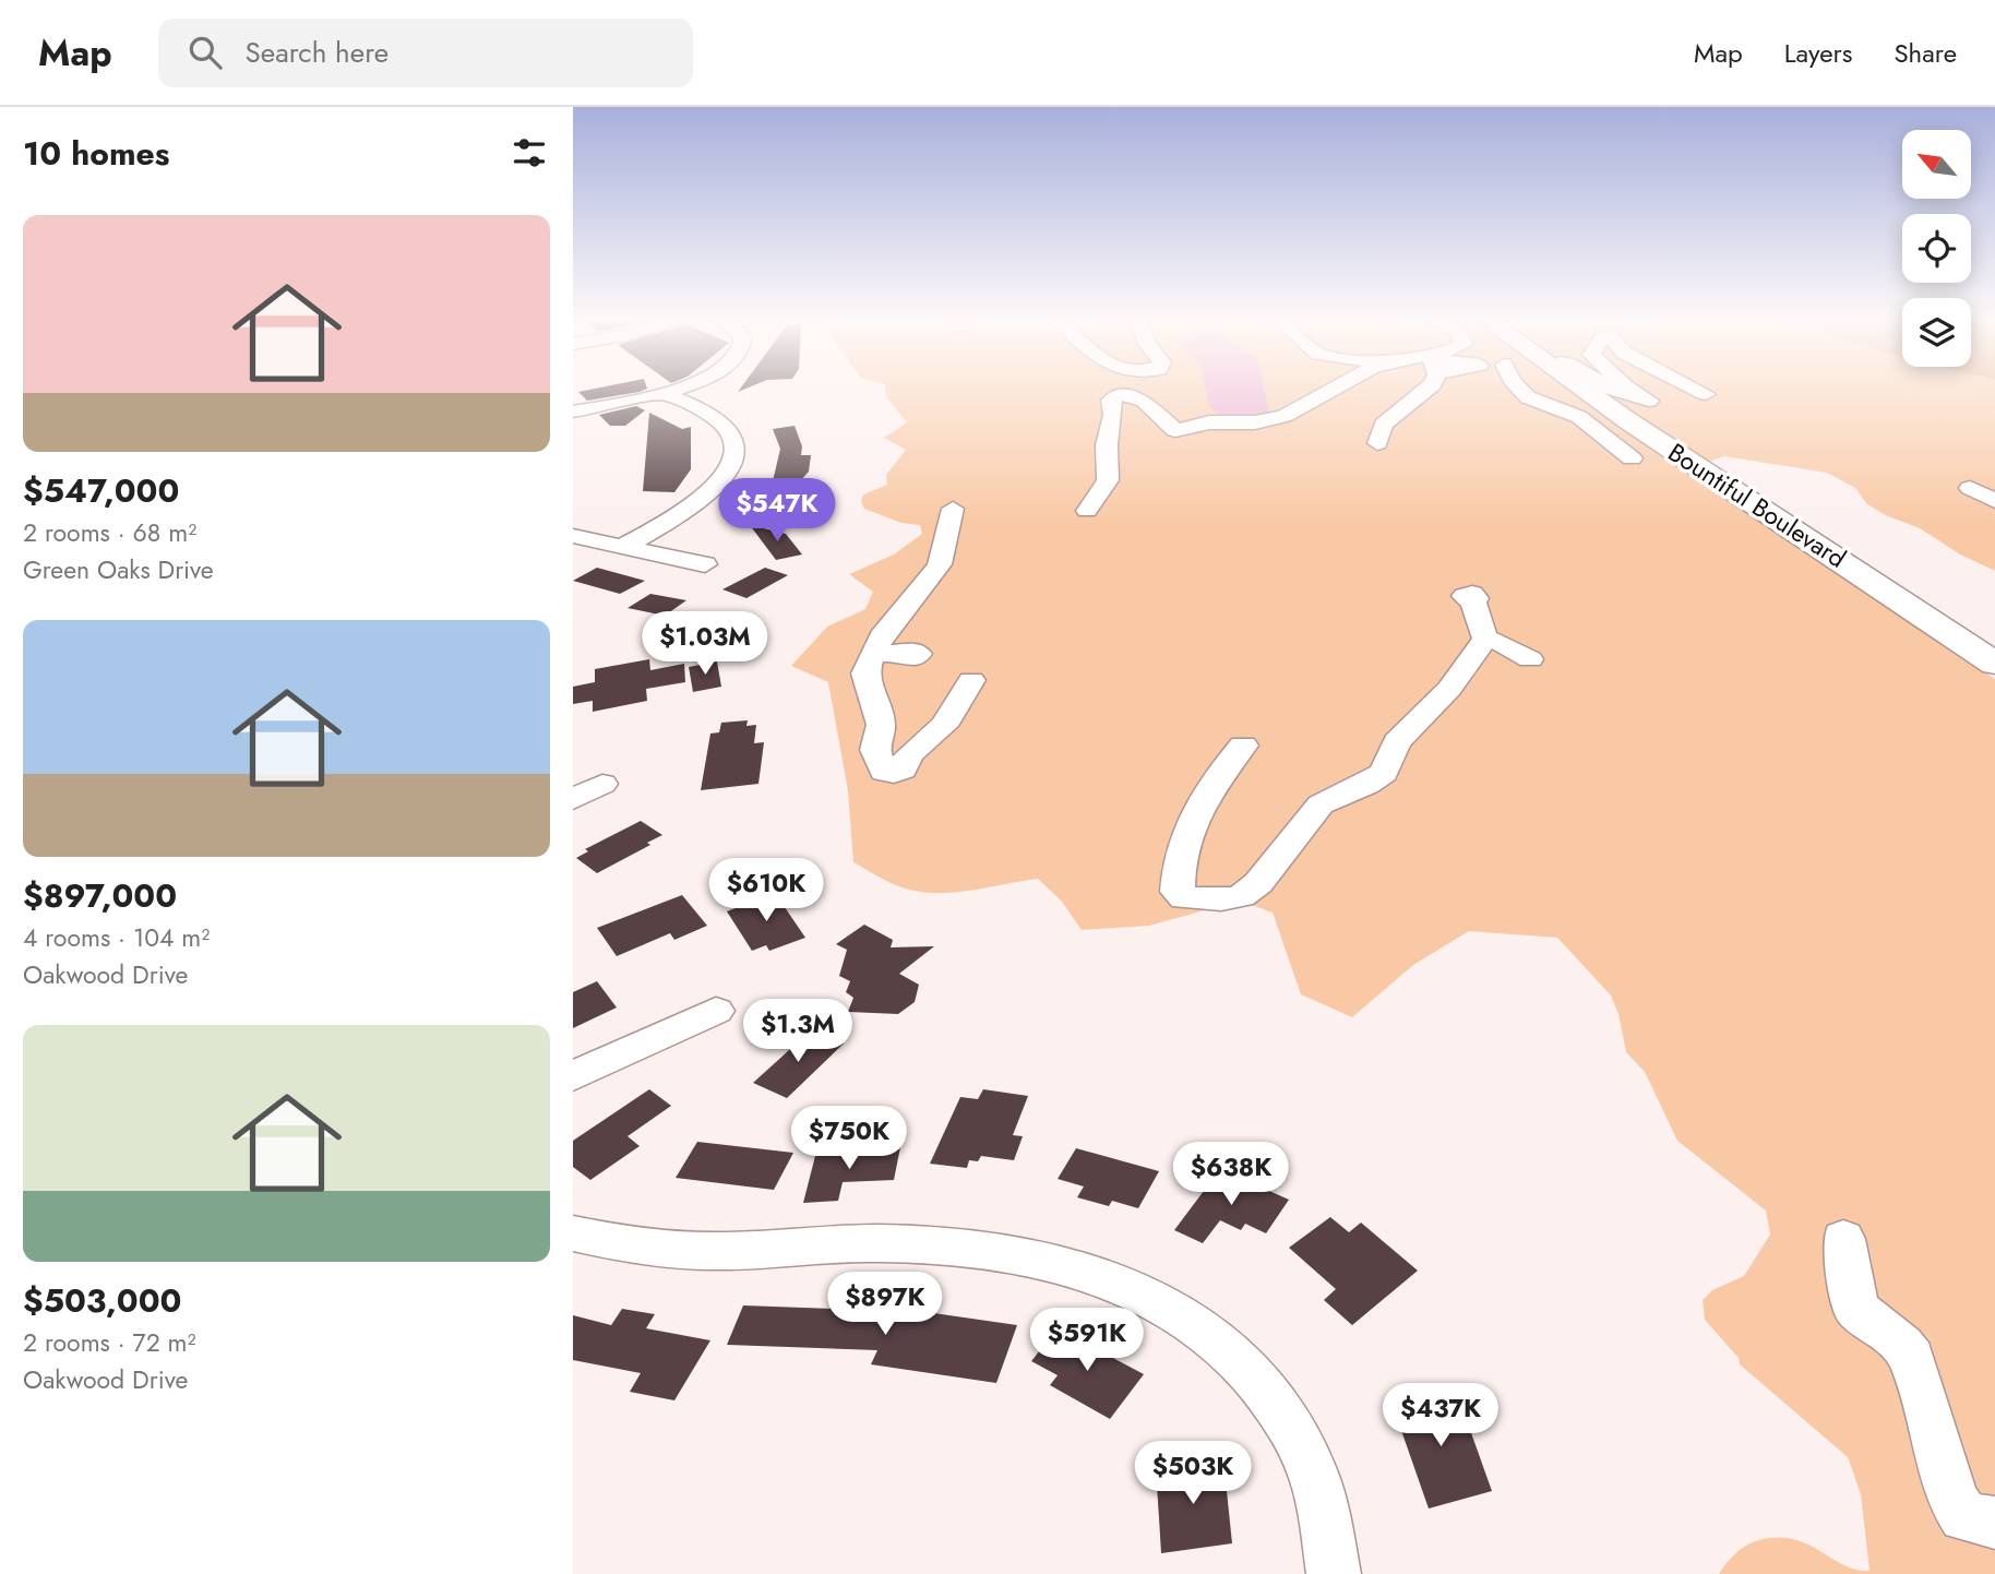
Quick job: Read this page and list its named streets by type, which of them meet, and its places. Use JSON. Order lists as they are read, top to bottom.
{
  "streets": {
    "main road": ["Bountiful Boulevard"]
  },
  "north": "top left",
  "page": {
    "header": "Map",
    "search": "Search here",
    "nav": ["Map", "Layers", "Share"],
    "heading": "10 homes",
    "list": [
      {
        "name": "$547,000",
        "note": "2 rooms · 68 m² · Green Oaks Drive"
      },
      {
        "name": "$897,000",
        "note": "4 rooms · 104 m² · Oakwood Drive"
      },
      {
        "name": "$503,000",
        "note": "2 rooms · 72 m² · Oakwood Drive"
      }
    ],
    "price": [
      "$547K",
      "$1.03M",
      "$610K",
      "$1.3M",
      "$750K",
      "$638K",
      "$897K",
      "$591K",
      "$437K",
      "$503K"
    ]
  }
}
